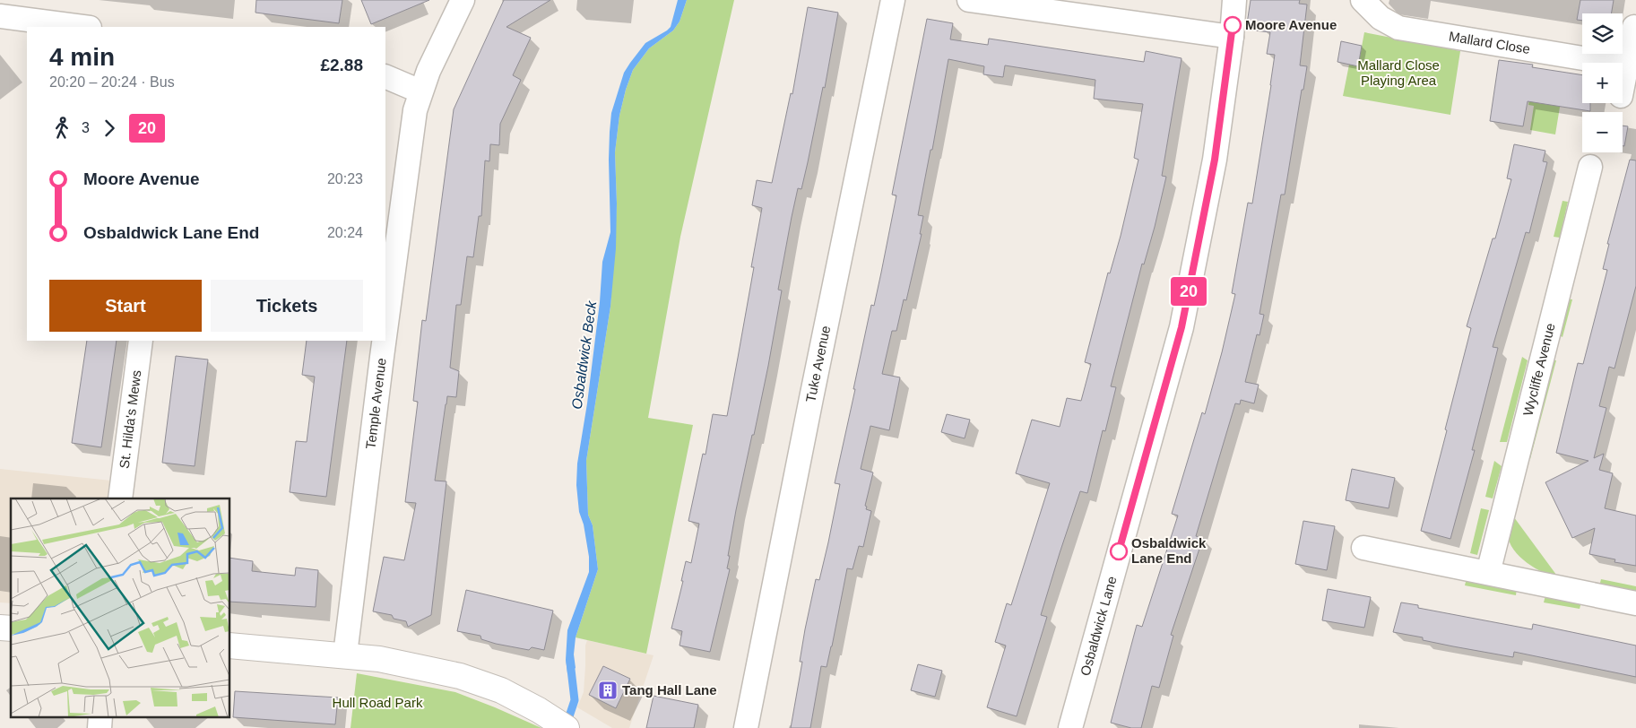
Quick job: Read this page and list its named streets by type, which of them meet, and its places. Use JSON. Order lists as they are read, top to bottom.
{
  "streets": {
    "street": [
      "Mallard Close",
      "Tuke Avenue",
      "Wycliffe Avenue",
      "Temple Avenue",
      "St. Hilda's Mews",
      "Osbaldwick Lane"
    ]
  },
  "water": ["Osbaldwick Beck"],
  "parks": ["Mallard Close Playing Area", "Hull Road Park"],
  "places": {
    "other": ["Moore Avenue", "Osbaldwick Lane End"],
    "building": ["Tang Hall Lane"]
  },
  "lines": ["bus line 20"],
  "page": {
    "on_map": "20",
    "map_buttons": ["+", "−"],
    "heading": ["4 min", "20:20 – 20:24 · Bus", "£2.88"],
    "legs": ["3", "20"],
    "list": [
      {
        "name": "Moore Avenue",
        "value": "20:23"
      },
      {
        "name": "Osbaldwick Lane End",
        "value": "20:24"
      }
    ],
    "buttons": ["Start", "Tickets"]
  }
}
